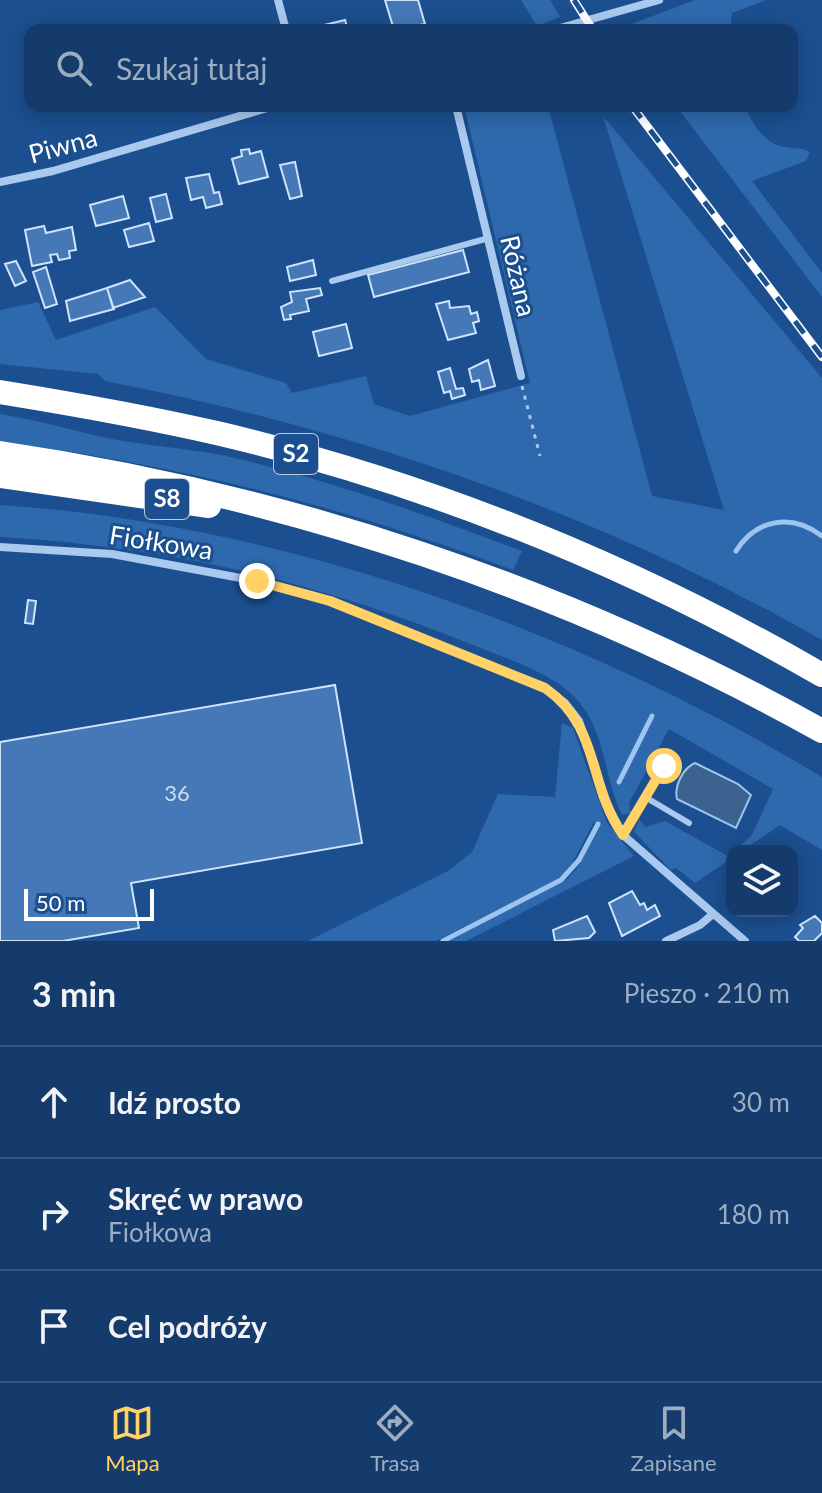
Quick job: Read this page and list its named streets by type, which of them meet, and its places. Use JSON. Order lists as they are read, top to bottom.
{
  "streets": {
    "highway": ["S2", "S8"],
    "street": ["Piwna", "Różana", "Fiołkowa"]
  },
  "crossings": [
    ["S2", "S8"]
  ],
  "house_numbers": ["36"],
  "scale_bar": "50 m",
  "page": {
    "search": "Szukaj tutaj",
    "scale": "50 m",
    "heading": ["3 min", "Pieszo · 210 m"],
    "list": [
      ["Idź prosto", "30 m"],
      ["Skręć w prawo", "Fiołkowa", "180 m"],
      "Cel podróży"
    ],
    "nav": ["Mapa", "Trasa", "Zapisane"]
  }
}
